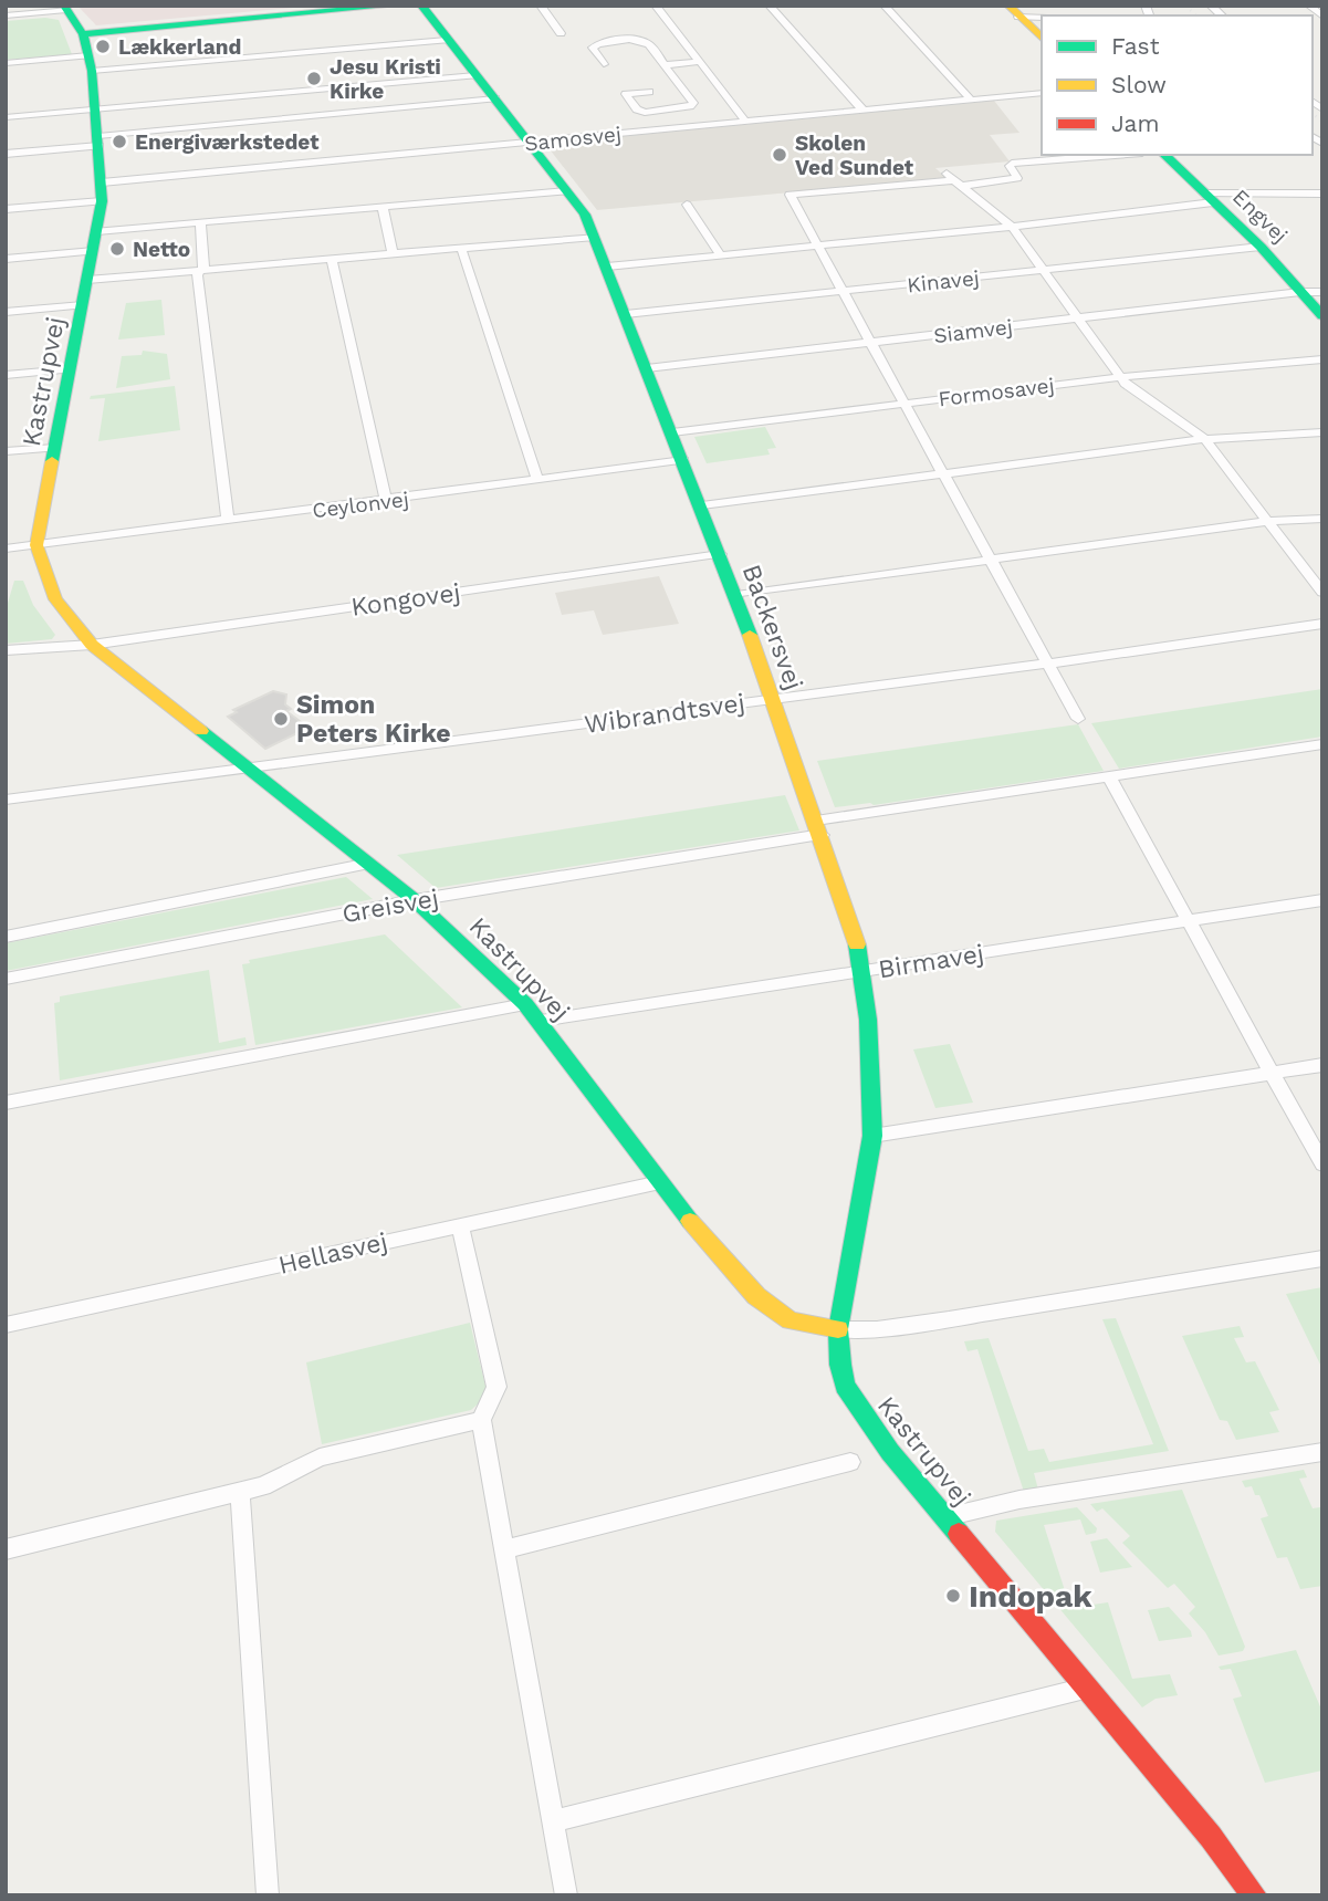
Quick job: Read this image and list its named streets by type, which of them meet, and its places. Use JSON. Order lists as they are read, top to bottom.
{
  "streets": {
    "street": [
      "Samosvej",
      "Engvej",
      "Kinavej",
      "Siamvej",
      "Kastrupvej",
      "Formosavej",
      "Ceylonvej",
      "Kongovej",
      "Backersvej",
      "Wibrandtsvej",
      "Greisvej",
      "Birmavej",
      "Hellasvej"
    ]
  },
  "crossings": [
    ["Samosvej", "Kastrupvej"],
    ["Samosvej", "Backersvej"],
    ["Engvej", "Kinavej"],
    ["Engvej", "Siamvej"],
    ["Kinavej", "Backersvej"],
    ["Siamvej", "Backersvej"],
    ["Kastrupvej", "Ceylonvej"],
    ["Kastrupvej", "Kongovej"],
    ["Kastrupvej", "Backersvej"],
    ["Kastrupvej", "Wibrandtsvej"],
    ["Kastrupvej", "Greisvej"],
    ["Kastrupvej", "Birmavej"],
    ["Kastrupvej", "Hellasvej"],
    ["Formosavej", "Backersvej"],
    ["Ceylonvej", "Backersvej"],
    ["Kongovej", "Backersvej"],
    ["Backersvej", "Wibrandtsvej"],
    ["Backersvej", "Greisvej"],
    ["Backersvej", "Birmavej"]
  ],
  "places": [
    "Lækkerland",
    "Jesu Kristi Kirke",
    "Energiværkstedet",
    "Skolen Ved Sundet",
    "Netto",
    "Simon Peters Kirke",
    "Indopak"
  ],
  "legend": ["Fast", "Slow", "Jam"]
}
